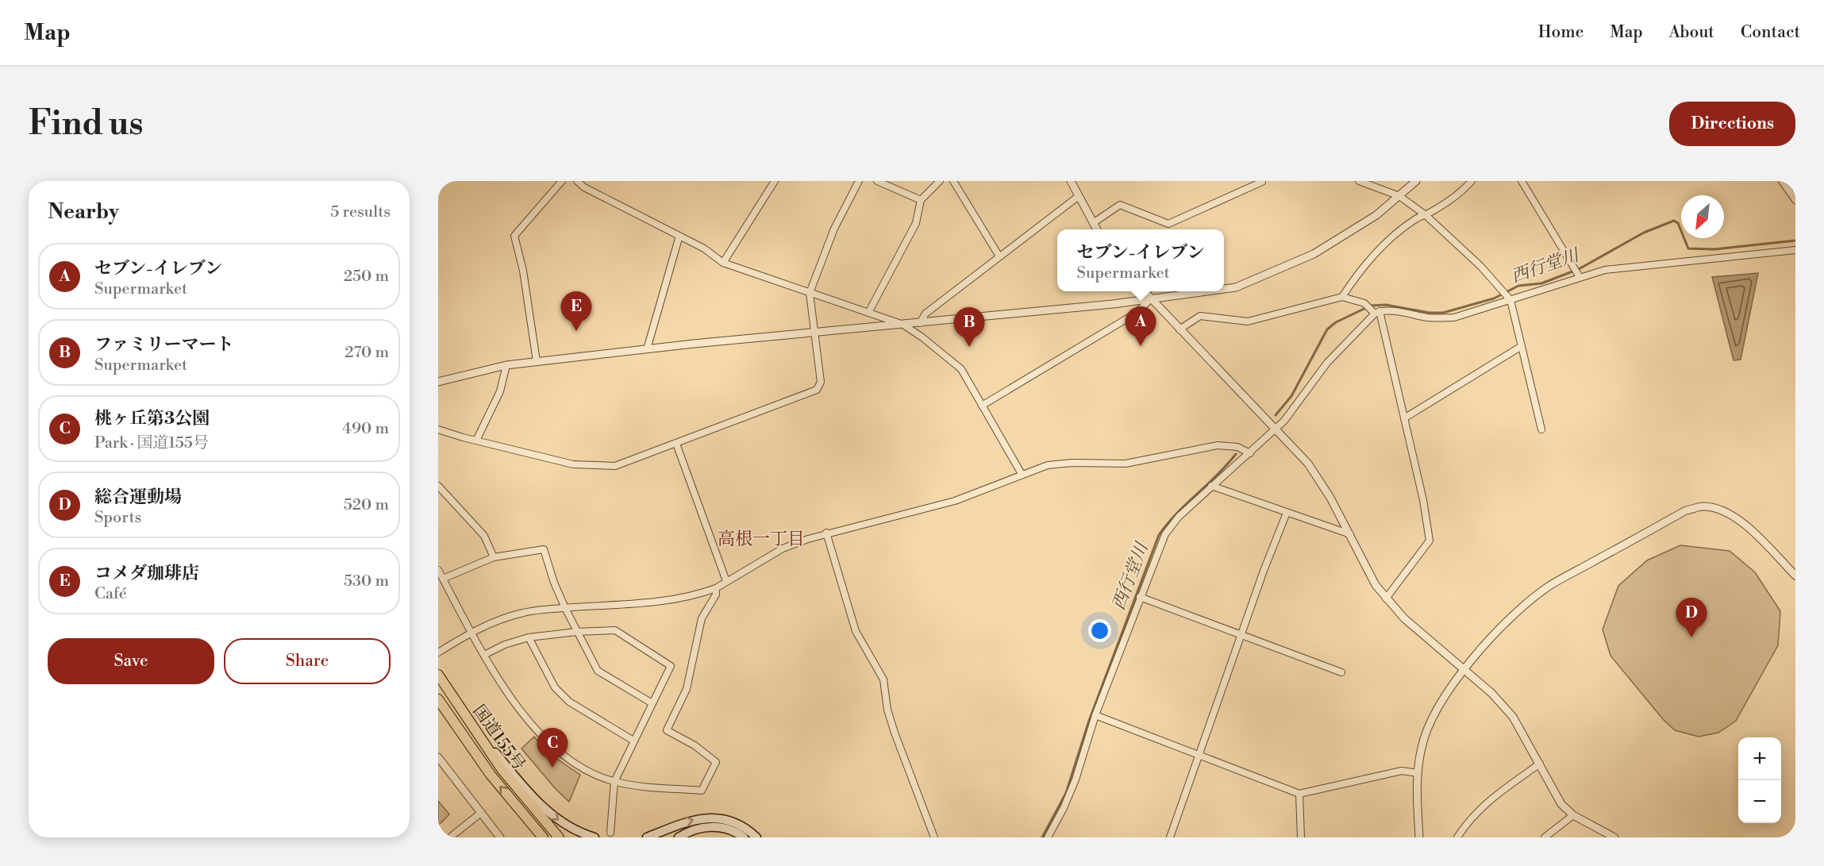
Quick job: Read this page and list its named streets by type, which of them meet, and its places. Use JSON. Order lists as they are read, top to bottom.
{
  "streets": {
    "highway": ["国道155号"]
  },
  "districts": ["高根一丁目"],
  "water": ["西行堂川"],
  "north": "bottom left",
  "page": {
    "header": "Map",
    "nav": [
      "Home",
      "Map",
      "About",
      "Contact"
    ],
    "buttons": [
      "Directions",
      ["Save", "Share"]
    ],
    "title": "Find us",
    "heading": ["Nearby", "5 results"],
    "popup": ["セブン-イレブン", "Supermarket"],
    "list": [
      {
        "mark": "A",
        "name": "セブン-イレブン",
        "note": "Supermarket",
        "value": "250 m"
      },
      {
        "mark": "B",
        "name": "ファミリーマート",
        "note": "Supermarket",
        "value": "270 m"
      },
      {
        "mark": "C",
        "name": "桃ヶ丘第3公園",
        "note": "Park · 国道155号",
        "value": "490 m"
      },
      {
        "mark": "D",
        "name": "総合運動場",
        "note": "Sports",
        "value": "520 m"
      },
      {
        "mark": "E",
        "name": "コメダ珈琲店",
        "note": "Café",
        "value": "530 m"
      }
    ],
    "pins": [
      "E",
      "A",
      "B",
      "D",
      "C"
    ],
    "map_buttons": ["+", "−"]
  }
}
